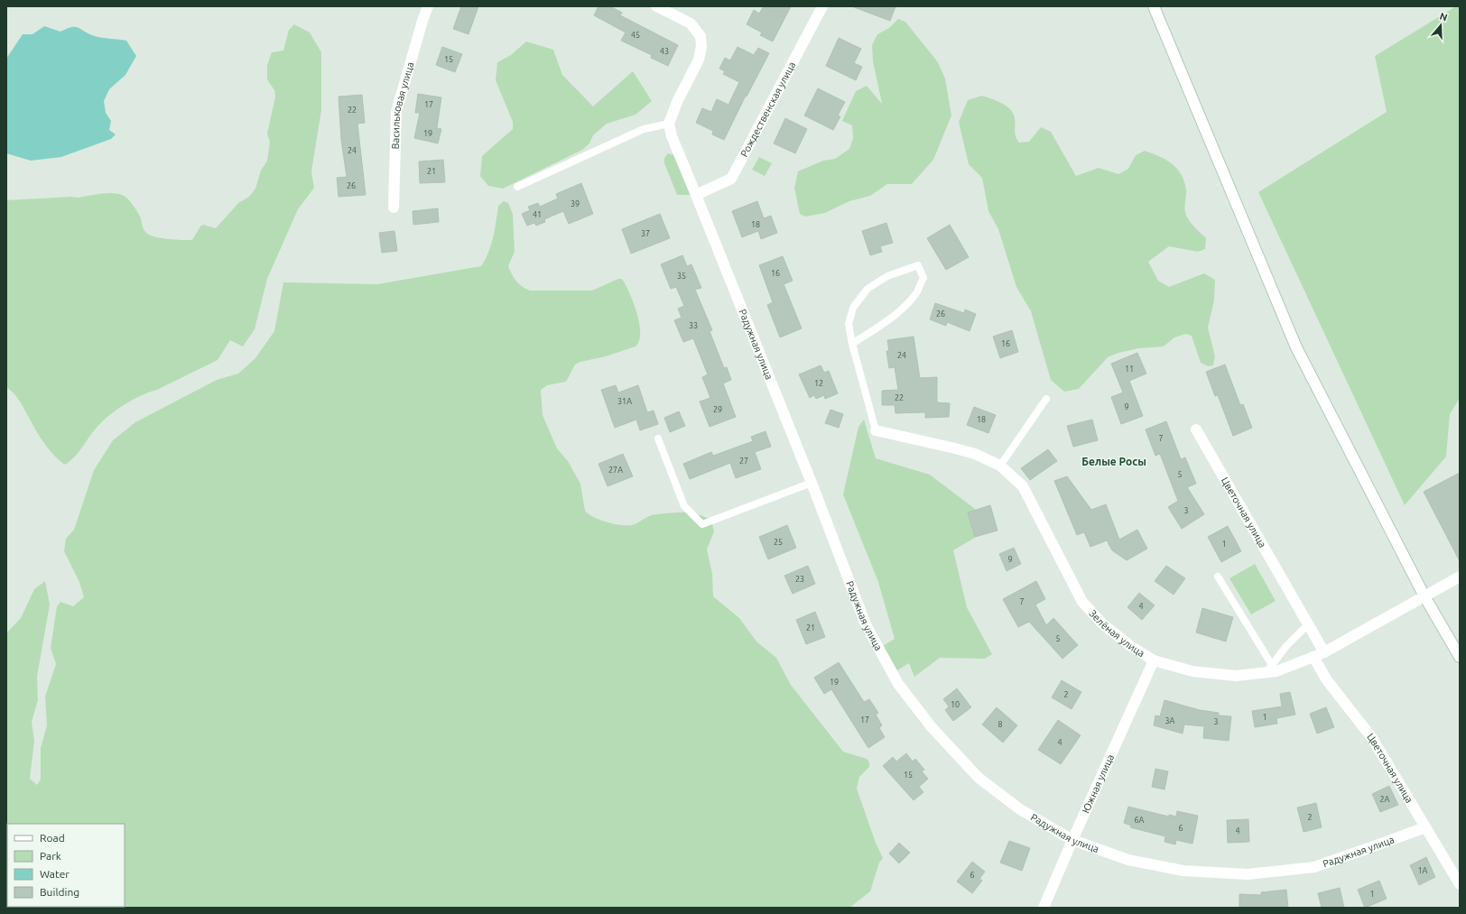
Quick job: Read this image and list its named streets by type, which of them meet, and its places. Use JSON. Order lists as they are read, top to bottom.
{
  "streets": {
    "street": [
      "Васильковая улица",
      "Рождественская улица",
      "Радужная улица",
      "Цветочная улица",
      "Зелёная улица",
      "Южная улица"
    ]
  },
  "crossings": [
    ["Рождественская улица", "Радужная улица"],
    ["Радужная улица", "Цветочная улица"],
    ["Радужная улица", "Южная улица"],
    ["Цветочная улица", "Зелёная улица"],
    ["Зелёная улица", "Южная улица"]
  ],
  "districts": ["Белые Росы"],
  "house_numbers": [
    "45",
    "43",
    "15",
    "17",
    "22",
    "19",
    "24",
    "21",
    "26",
    "39",
    "41",
    "18",
    "37",
    "16",
    "35",
    "26",
    "33",
    "16",
    "24",
    "11",
    "12",
    "22",
    "31А",
    "9",
    "29",
    "18",
    "7",
    "27",
    "27А",
    "5",
    "3",
    "25",
    "1",
    "9",
    "23",
    "7",
    "4",
    "21",
    "5",
    "19",
    "2",
    "10",
    "1",
    "17",
    "3А",
    "3",
    "8",
    "4",
    "15",
    "2А",
    "2",
    "6А",
    "6",
    "4",
    "1А",
    "6",
    "1"
  ],
  "legend": [
    "Road",
    "Park",
    "Water",
    "Building"
  ],
  "north": "top"
}
